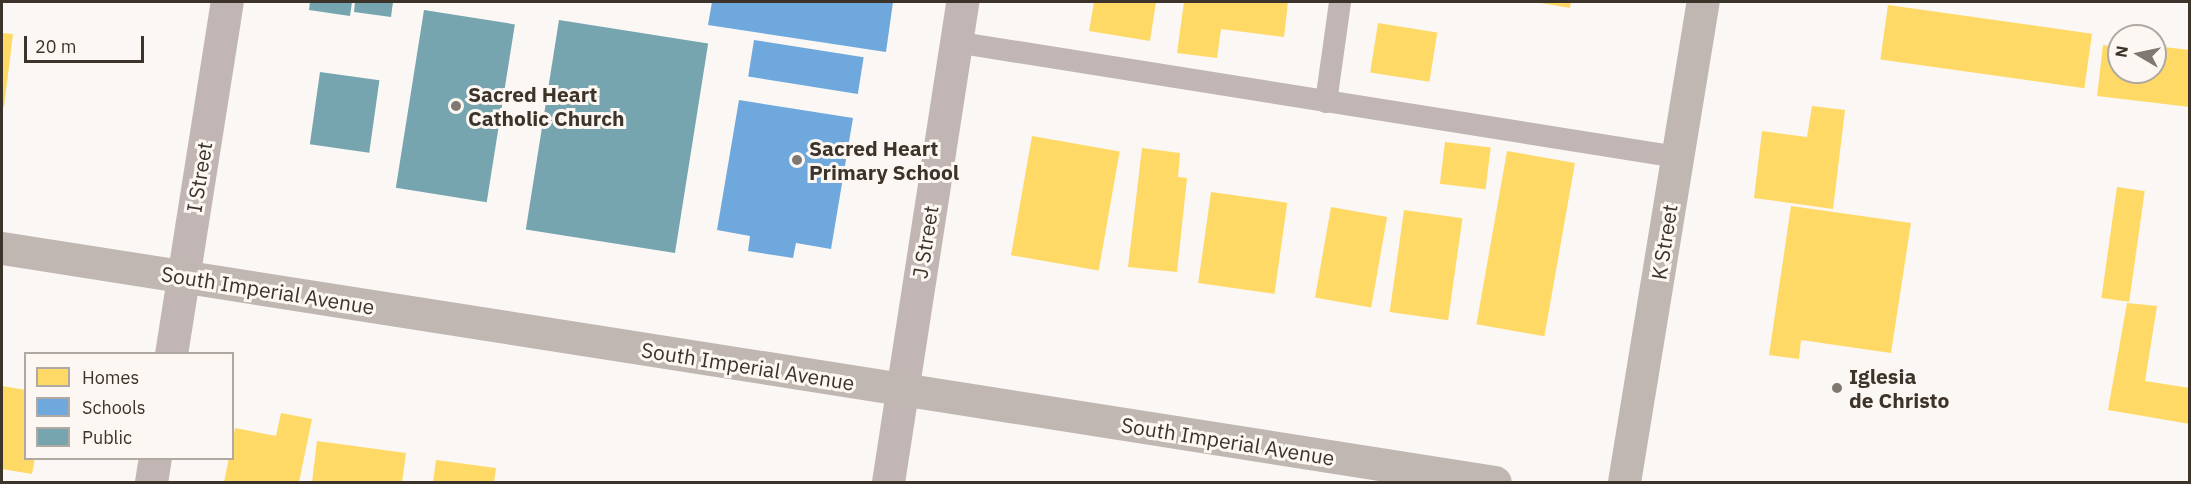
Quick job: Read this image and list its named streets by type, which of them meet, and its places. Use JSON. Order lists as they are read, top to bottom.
{
  "streets": {
    "main road": ["K Street", "South Imperial Avenue"],
    "street": ["I Street", "J Street"]
  },
  "crossings": [
    ["I Street", "South Imperial Avenue"],
    ["J Street", "South Imperial Avenue"]
  ],
  "places": ["Sacred Heart Catholic Church", "Sacred Heart Primary School", "Iglesia de Christo"],
  "legend": ["Homes", "Schools", "Public"],
  "scale_bar": "20 m",
  "north": "left"
}
